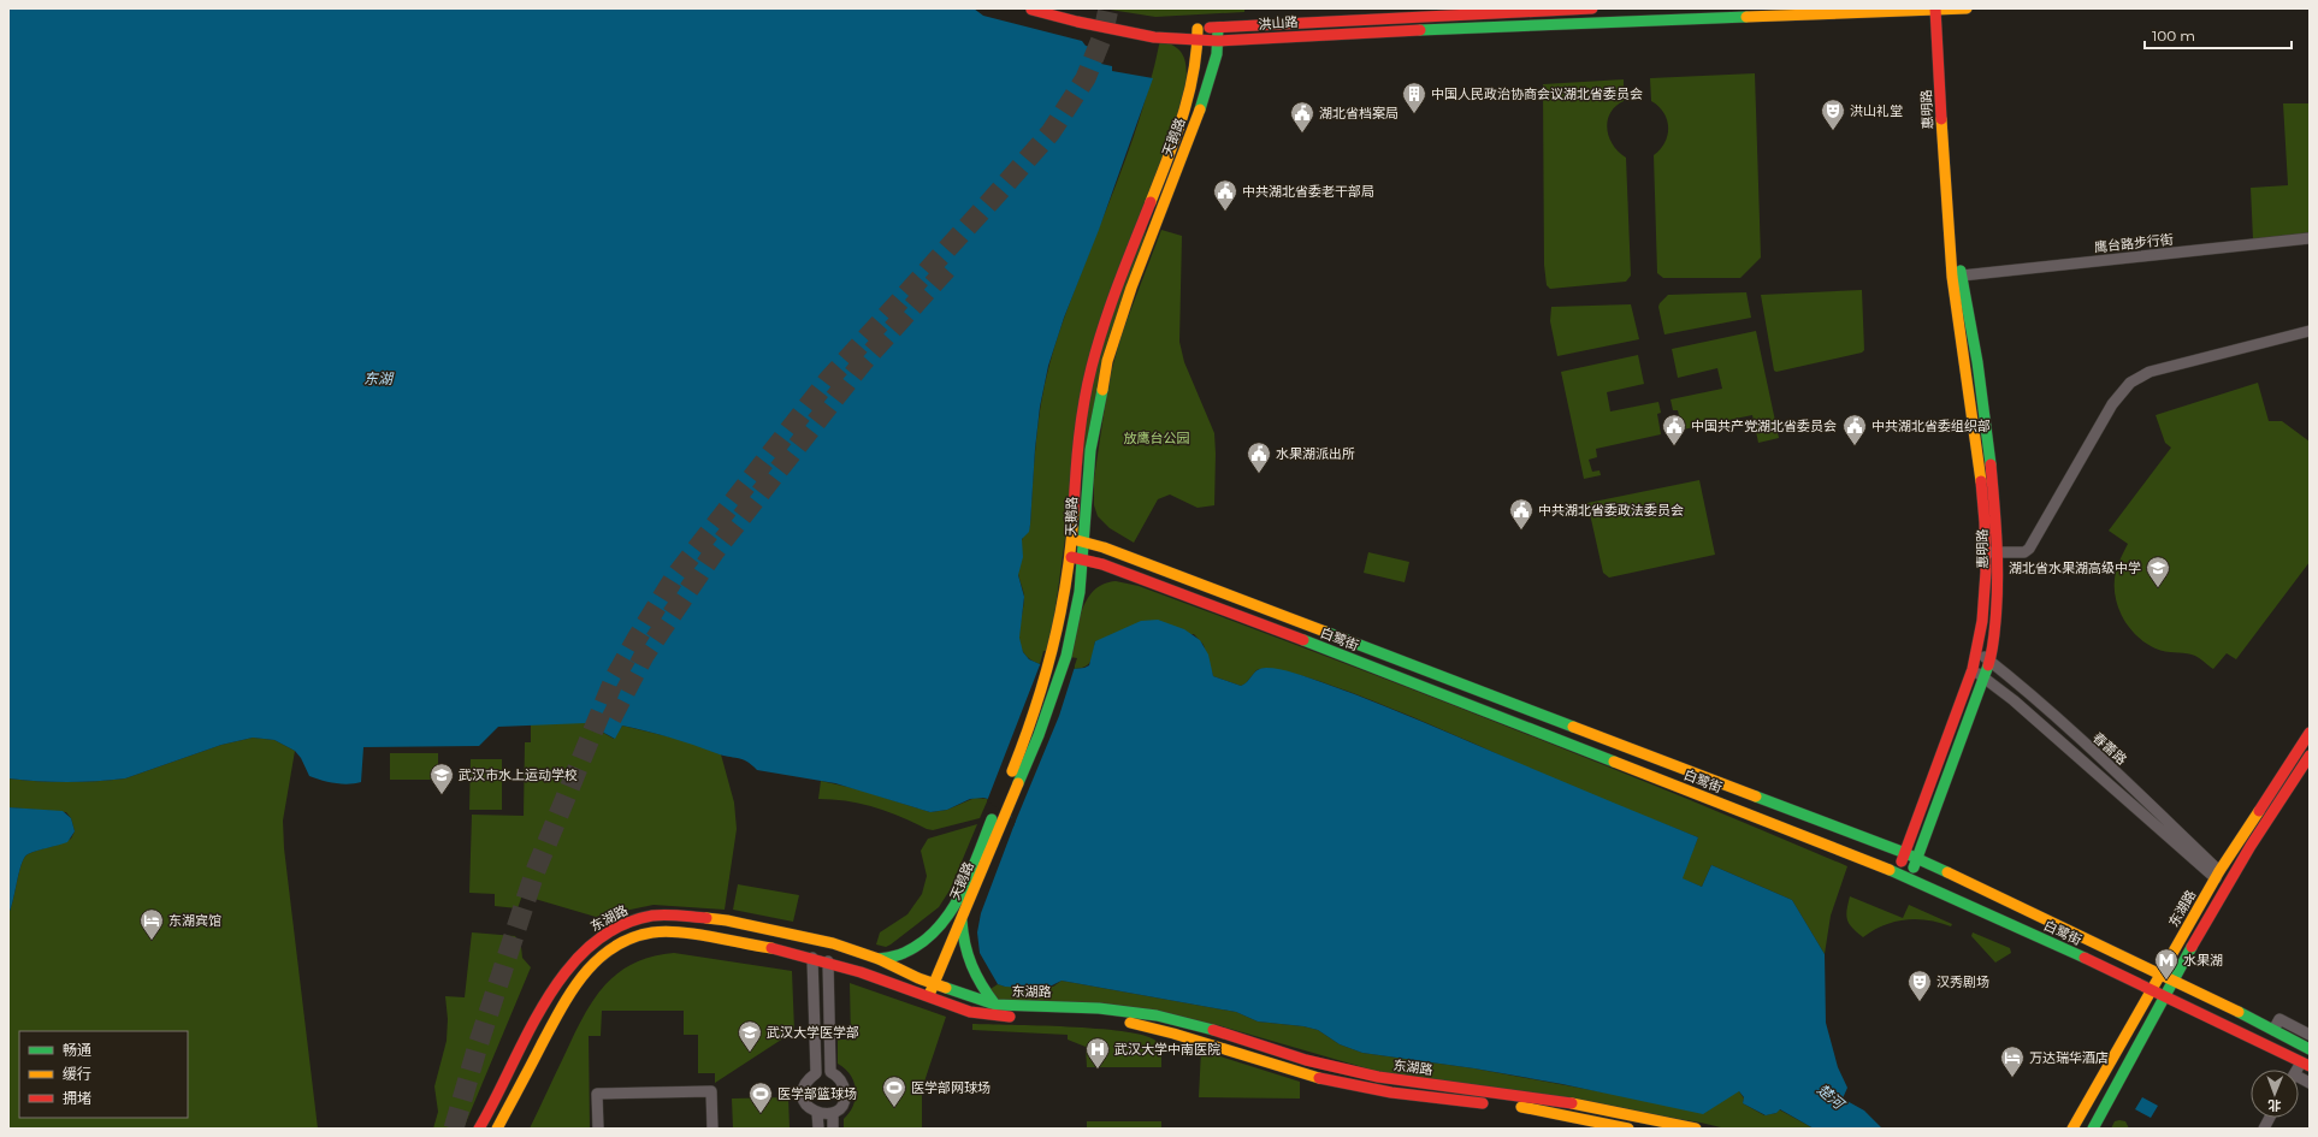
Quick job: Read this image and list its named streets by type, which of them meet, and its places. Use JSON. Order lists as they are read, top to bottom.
{
  "streets": {
    "main road": [
      "洪山路",
      "惠明路",
      "天鹅路",
      "白鹭街",
      "东湖路"
    ],
    "street": ["鹰台路步行街", "春蕾路"]
  },
  "crossings": [
    ["洪山路", "惠明路"],
    ["洪山路", "天鹅路"],
    ["惠明路", "鹰台路步行街"],
    ["惠明路", "白鹭街"],
    ["惠明路", "春蕾路"],
    ["天鹅路", "白鹭街"],
    ["天鹅路", "东湖路"],
    ["白鹭街", "东湖路"],
    ["春蕾路", "东湖路"]
  ],
  "water": ["东湖", "楚河"],
  "parks": ["放鹰台公园"],
  "places": {
    "building": ["中国人民政治协商会议湖北省委员会"],
    "theatre": ["洪山礼堂", "汉秀剧场"],
    "public building": [
      "湖北省档案局",
      "中共湖北省委老干部局",
      "中国共产党湖北省委员会",
      "中共湖北省委组织部",
      "水果湖派出所",
      "中共湖北省委政法委员会"
    ],
    "school or university": ["湖北省水果湖高级中学", "武汉市水上运动学校", "武汉大学医学部"],
    "hotel": ["东湖宾馆", "万达瑞华酒店"],
    "metro station": ["水果湖"],
    "hospital": ["武汉大学中南医院"],
    "sports": ["医学部网球场", "医学部篮球场"]
  },
  "legend": ["畅通", "缓行", "拥堵"],
  "scale_bar": "100 m",
  "north": "bottom"
}
